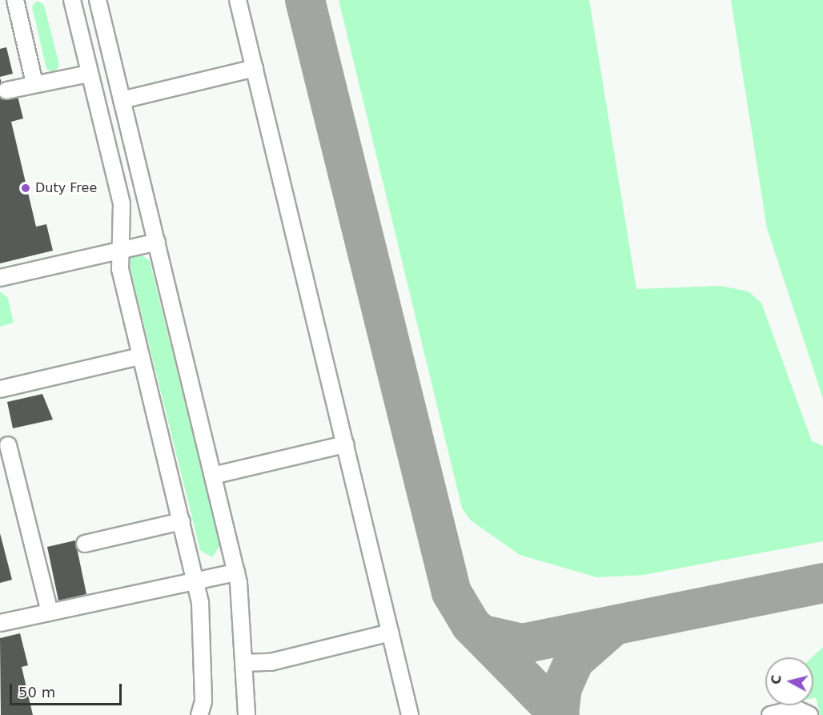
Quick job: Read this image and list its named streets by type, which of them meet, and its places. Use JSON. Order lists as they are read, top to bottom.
{
  "places": ["Duty Free"],
  "scale_bar": "50 m",
  "north": "left"
}
